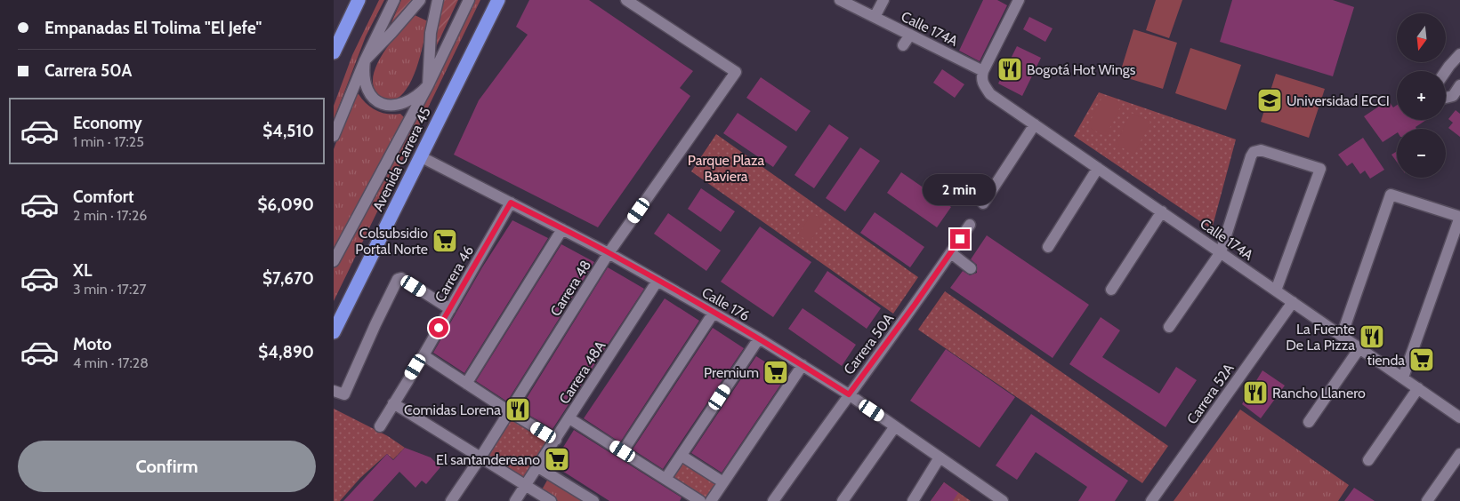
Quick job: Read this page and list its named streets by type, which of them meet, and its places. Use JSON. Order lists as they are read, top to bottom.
{
  "streets": {
    "highway": ["Avenida Carrera 45"],
    "street": [
      "Calle 174A",
      "Carrera 46",
      "Carrera 48",
      "Calle 176",
      "Carrera 50A",
      "Carrera 48A",
      "Carrera 52A"
    ]
  },
  "crossings": [
    ["Calle 174A", "Carrera 52A"],
    ["Avenida Carrera 45", "Calle 176"],
    ["Carrera 46", "Calle 176"],
    ["Carrera 48", "Calle 176"],
    ["Calle 176", "Carrera 50A"],
    ["Calle 176", "Carrera 48A"]
  ],
  "parks": ["Parque Plaza Baviera"],
  "places": {
    "restaurant": [
      "Bogotá Hot Wings",
      "La Fuente De La Pizza",
      "Rancho Llanero",
      "Comidas Lorena"
    ],
    "school or university": ["Universidad ECCI"],
    "supermarket": [
      "Colsubsidio Portal Norte",
      "tienda",
      "Premium",
      "El santandereano"
    ]
  },
  "north": "bottom",
  "page": {
    "banner": ["Empanadas El Tolima \"El Jefe\"", "Carrera 50A"],
    "map_buttons": ["+", "−"],
    "list": [
      {
        "name": "Economy",
        "note": "1 min · 17:25",
        "value": "$4,510"
      },
      {
        "name": "Comfort",
        "note": "2 min · 17:26",
        "value": "$6,090"
      },
      {
        "name": "XL",
        "note": "3 min · 17:27",
        "value": "$7,670"
      },
      {
        "name": "Moto",
        "note": "4 min · 17:28",
        "value": "$4,890"
      }
    ],
    "bubble": "2 min",
    "buttons": "Confirm"
  }
}
